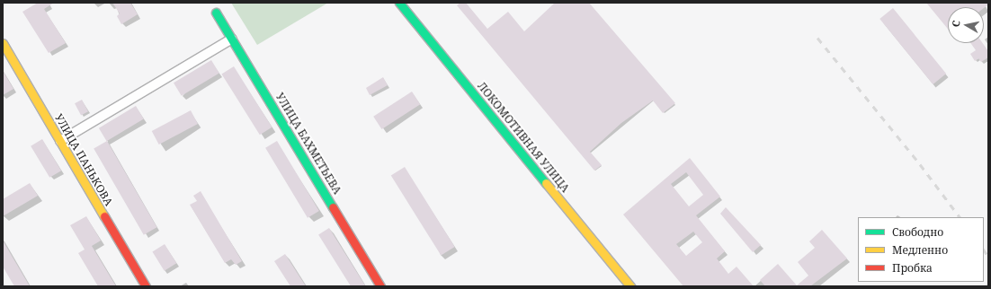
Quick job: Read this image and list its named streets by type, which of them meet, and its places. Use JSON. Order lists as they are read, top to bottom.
{
  "streets": {
    "street": ["ЛОКОМОТИВНАЯ УЛИЦА", "УЛИЦА БАХМЕТЬЕВА", "УЛИЦА ПАНЬКОВА"]
  },
  "legend": ["Свободно", "Медленно", "Пробка"],
  "north": "left"
}
